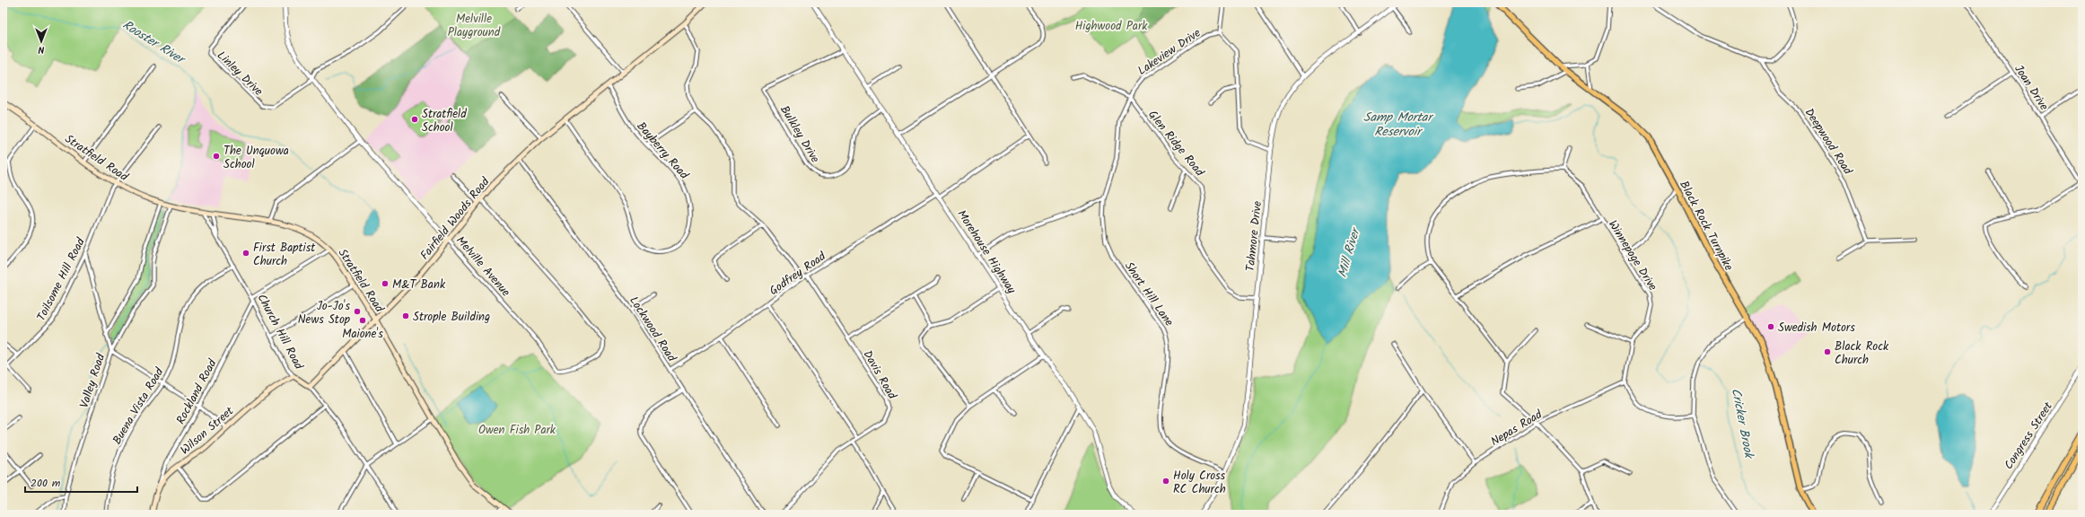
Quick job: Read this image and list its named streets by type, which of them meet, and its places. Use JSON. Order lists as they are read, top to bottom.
{
  "streets": {
    "main road": [
      "Stratfield Road",
      "Fairfield Woods Road",
      "Black Rock Turnpike",
      "Church Hill Road",
      "Wilson Street"
    ],
    "street": [
      "Lakeview Drive",
      "Linley Drive",
      "Joan Drive",
      "Bulkley Drive",
      "Deepwood Road",
      "Glen Ridge Road",
      "Bayberry Road",
      "Tahmore Drive",
      "Morehouse Highway",
      "Winnepoge Drive",
      "Melville Avenue",
      "Godfrey Road",
      "Toilsome Hill Road",
      "Short Hill Lane",
      "Lockwood Road",
      "Davis Road",
      "Valley Road",
      "Rockland Road",
      "Buena Vista Road",
      "Nepas Road",
      "Congress Street"
    ]
  },
  "crossings": [
    ["Lakeview Drive", "Glen Ridge Road"],
    ["Lakeview Drive", "Short Hill Lane"],
    ["Linley Drive", "Melville Avenue"],
    ["Bulkley Drive", "Morehouse Highway"],
    ["Glen Ridge Road", "Tahmore Drive"],
    ["Bayberry Road", "Fairfield Woods Road"],
    ["Stratfield Road", "Fairfield Woods Road"],
    ["Stratfield Road", "Toilsome Hill Road"],
    ["Stratfield Road", "Church Hill Road"],
    ["Fairfield Woods Road", "Melville Avenue"],
    ["Fairfield Woods Road", "Lockwood Road"],
    ["Fairfield Woods Road", "Church Hill Road"],
    ["Tahmore Drive", "Short Hill Lane"],
    ["Morehouse Highway", "Godfrey Road"],
    ["Godfrey Road", "Lockwood Road"],
    ["Godfrey Road", "Davis Road"],
    ["Toilsome Hill Road", "Valley Road"],
    ["Church Hill Road", "Rockland Road"],
    ["Church Hill Road", "Buena Vista Road"],
    ["Church Hill Road", "Wilson Street"],
    ["Rockland Road", "Wilson Street"]
  ],
  "water": [
    "Rooster River",
    "Samp Mortar Reservoir",
    "Mill River",
    "Cricker Brook"
  ],
  "parks": ["Melville Playground", "Highwood Park", "Owen Fish Park"],
  "places": [
    "Stratfield School",
    "The Unquowa School",
    "First Baptist Church",
    "M&T Bank",
    "Jo-Jo's News Stop",
    "Strople Building",
    "Maione's",
    "Swedish Motors",
    "Black Rock Church",
    "Holy Cross RC Church"
  ],
  "scale_bar": "200 m",
  "north": "bottom"
}
